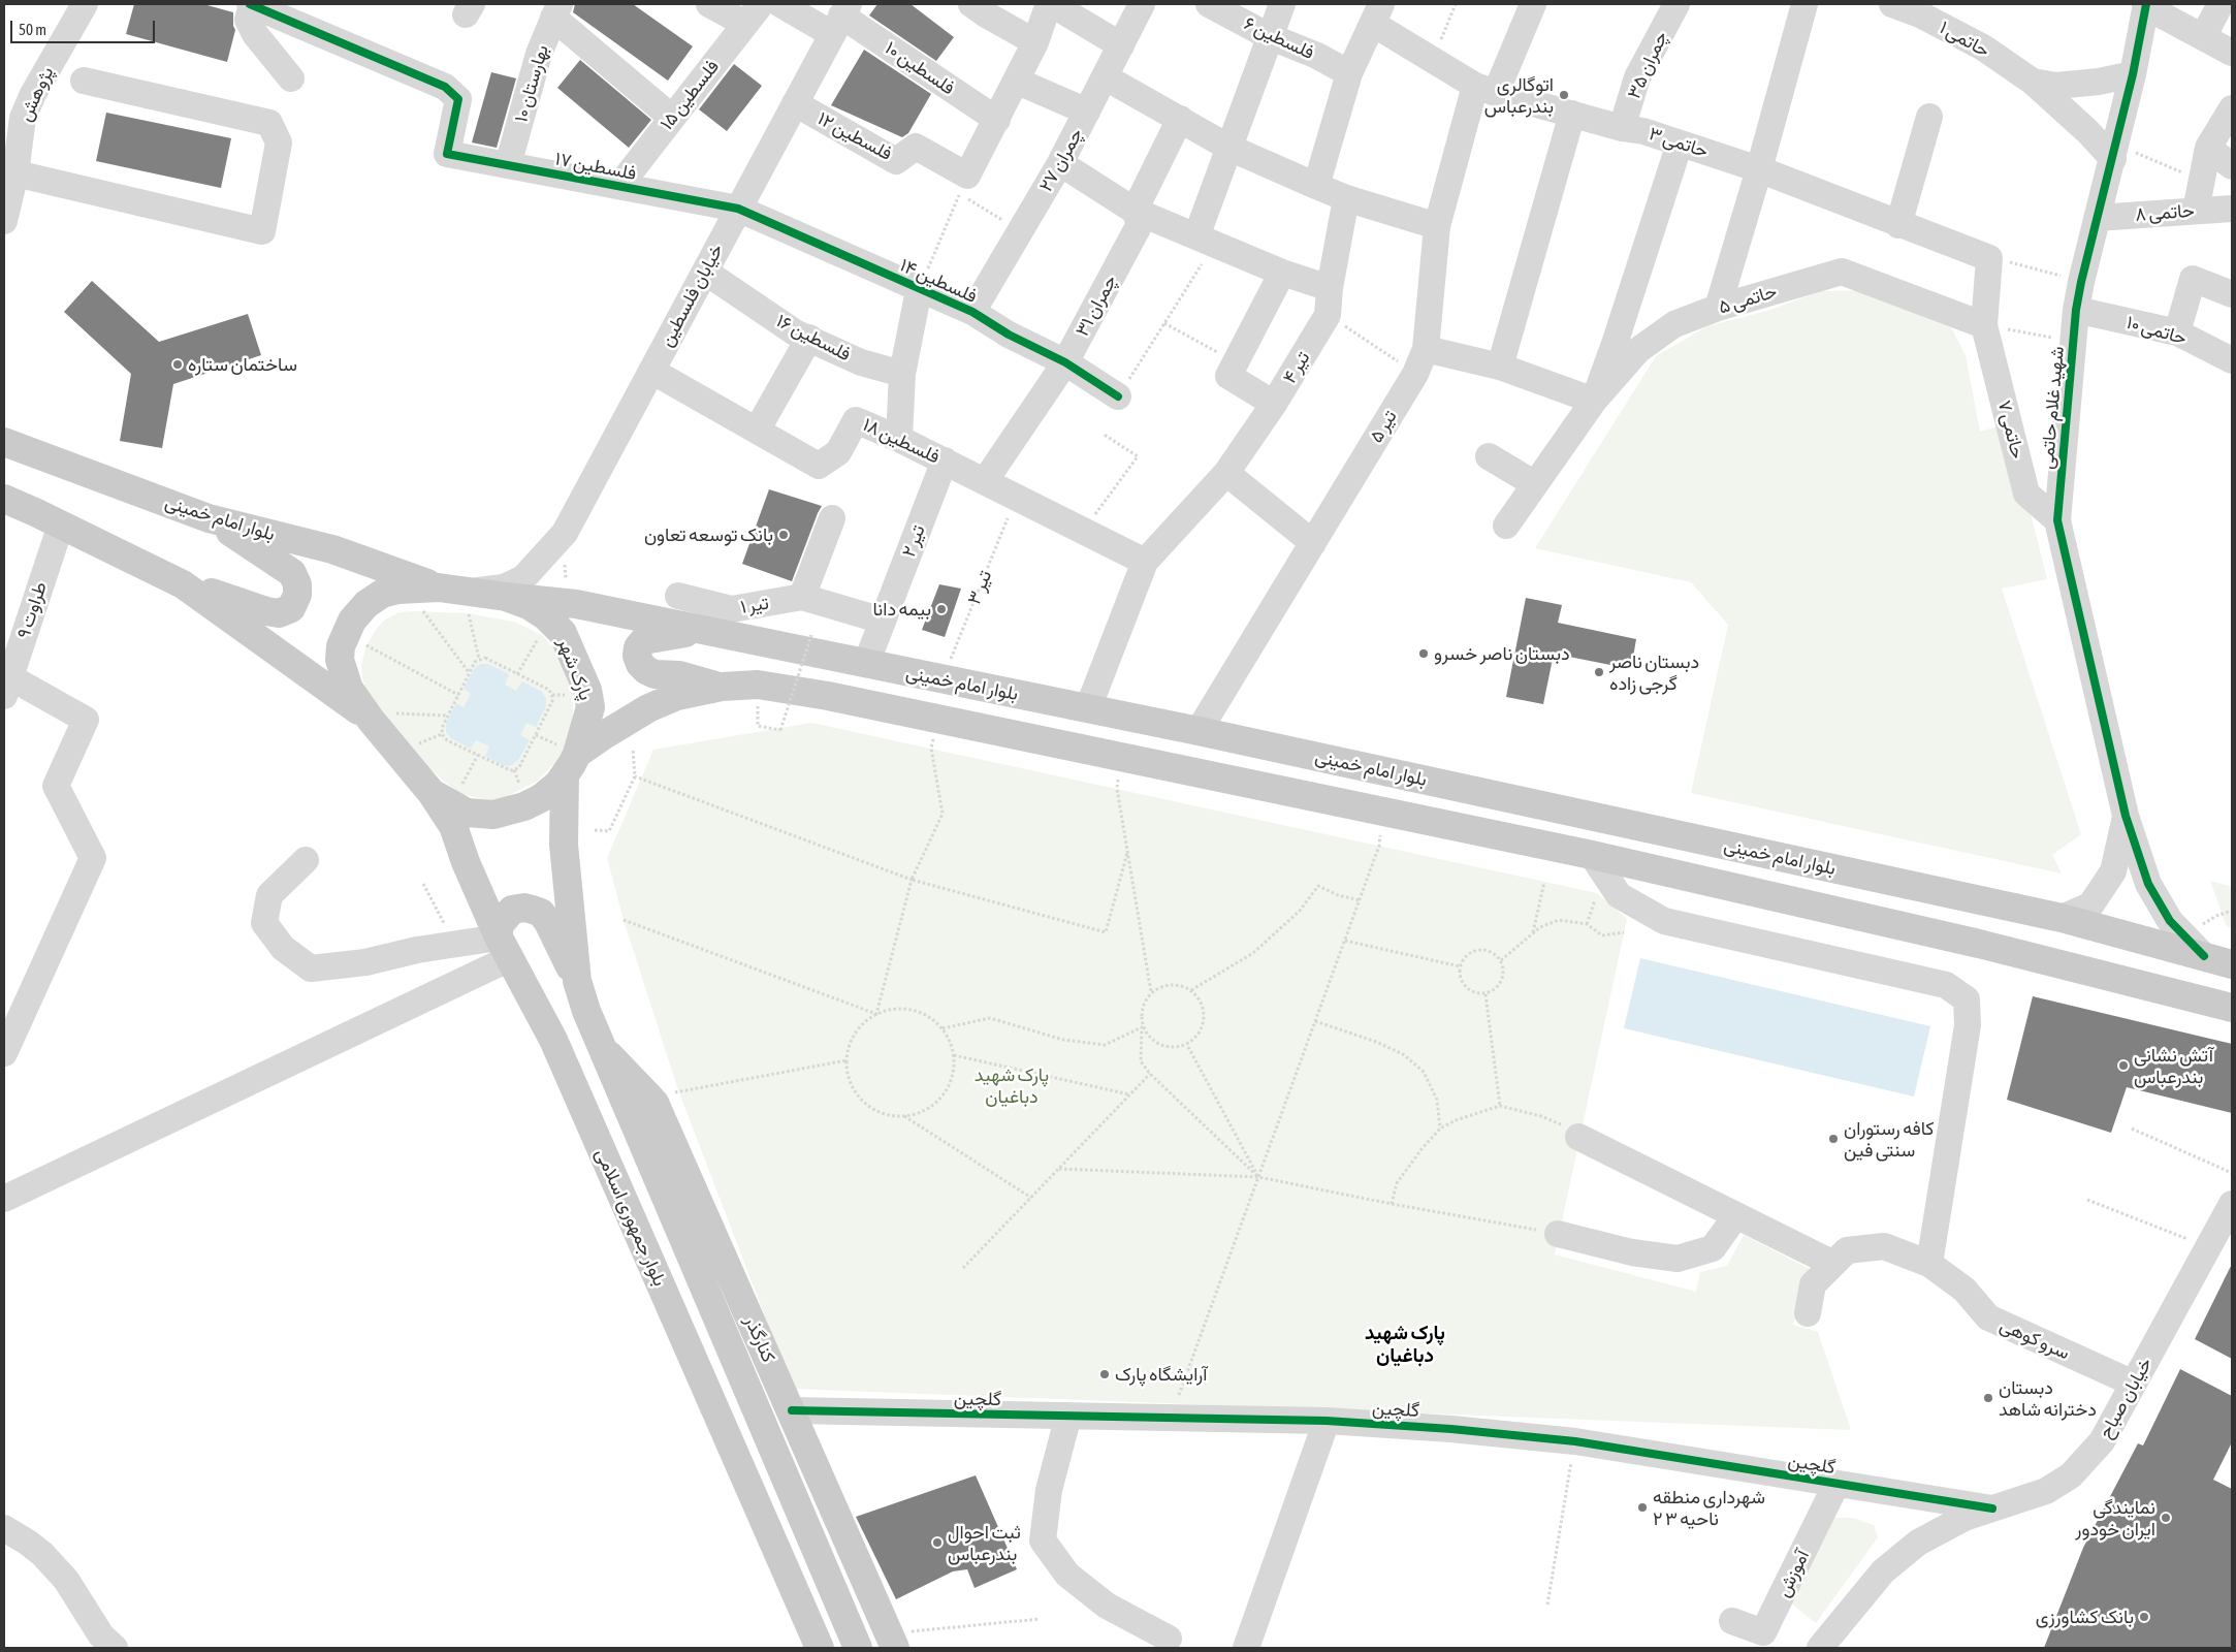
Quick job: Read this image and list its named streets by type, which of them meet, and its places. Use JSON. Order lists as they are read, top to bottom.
{
  "streets": {
    "main road": [
      "بلوار امام خمینی",
      "پارک شهر",
      "بلوار جمهوری اسلامی",
      "کنارگذر"
    ],
    "street": [
      "فلسطین ۶",
      "حاتمی ۱",
      "چمران ۳۵",
      "فلسطین ۱۰",
      "بهارستان ۱۰",
      "پژوهش",
      "فلسطین ۱۵",
      "فلسطین ۱۲",
      "حاتمی ۳",
      "چمران ۲۷",
      "فلسطین ۱۷",
      "حاتمی ۸",
      "فلسطین ۱۴",
      "خیابان فلسطین",
      "حاتمی ۵",
      "چمران ۳۱",
      "حاتمی ۱۰",
      "فلسطین ۱۶",
      "تیر ۴",
      "شهید غلام حاتمی",
      "تیر ۵",
      "حاتمی ۷",
      "فلسطین ۱۸",
      "تیر ۲",
      "تیر ۱",
      "طراوت ۹",
      "سرو کوهی",
      "خیابان صباح",
      "گلچین",
      "آموزش"
    ],
    "path": ["تیر ۳"]
  },
  "crossings": [
    ["حاتمی ۱", "شهید غلام حاتمی"],
    ["چمران ۳۵", "حاتمی ۳"],
    ["فلسطین ۱۰", "فلسطین ۱۲"],
    ["فلسطین ۱۰", "خیابان فلسطین"],
    ["بهارستان ۱۰", "فلسطین ۱۷"],
    ["فلسطین ۱۵", "فلسطین ۱۷"],
    ["فلسطین ۱۲", "خیابان فلسطین"],
    ["حاتمی ۳", "تیر ۵"],
    ["چمران ۲۷", "فلسطین ۱۴"],
    ["فلسطین ۱۷", "فلسطین ۱۴"],
    ["فلسطین ۱۷", "خیابان فلسطین"],
    ["حاتمی ۸", "شهید غلام حاتمی"],
    ["فلسطین ۱۴", "خیابان فلسطین"],
    ["فلسطین ۱۴", "چمران ۳۱"],
    ["خیابان فلسطین", "فلسطین ۱۶"],
    ["خیابان فلسطین", "فلسطین ۱۸"],
    ["خیابان فلسطین", "بلوار امام خمینی"],
    ["خیابان فلسطین", "پارک شهر"],
    ["حاتمی ۵", "حاتمی ۷"],
    ["چمران ۳۱", "فلسطین ۱۸"],
    ["حاتمی ۱۰", "شهید غلام حاتمی"],
    ["تیر ۴", "فلسطین ۱۸"],
    ["تیر ۴", "بلوار امام خمینی"],
    ["شهید غلام حاتمی", "حاتمی ۷"],
    ["شهید غلام حاتمی", "بلوار امام خمینی"],
    ["تیر ۵", "بلوار امام خمینی"],
    ["فلسطین ۱۸", "تیر ۲"],
    ["فلسطین ۱۸", "تیر ۳"],
    ["بلوار امام خمینی", "تیر ۲"],
    ["بلوار امام خمینی", "تیر ۳"],
    ["بلوار امام خمینی", "پارک شهر"],
    ["تیر ۲", "تیر ۱"],
    ["پارک شهر", "بلوار جمهوری اسلامی"],
    ["بلوار جمهوری اسلامی", "کنارگذر"],
    ["کنارگذر", "گلچین"],
    ["سرو کوهی", "خیابان صباح"],
    ["خیابان صباح", "گلچین"],
    ["گلچین", "آموزش"]
  ],
  "districts": ["پارک شهید دباغیان"],
  "parks": ["پارک شهید دباغیان"],
  "places": [
    "اتوگالری بندرعباس",
    "ساختمان ستاره",
    "بانک توسعه تعاون",
    "بیمه دانا",
    "دبستان ناصر خسرو",
    "دبستان ناصر گرجی زاده",
    "آتش نشانی بندرعباس",
    "کافه رستوران سنتی فین",
    "آرایشگاه پارک",
    "دبستان دخترانه شاهد",
    "شهرداری منطقه ۲ ناحیه ۳",
    "نمایندگی ایران خودور",
    "ثبت احوال بندرعباس",
    "بانک کشاورزی"
  ],
  "scale_bar": "50 m"
}
